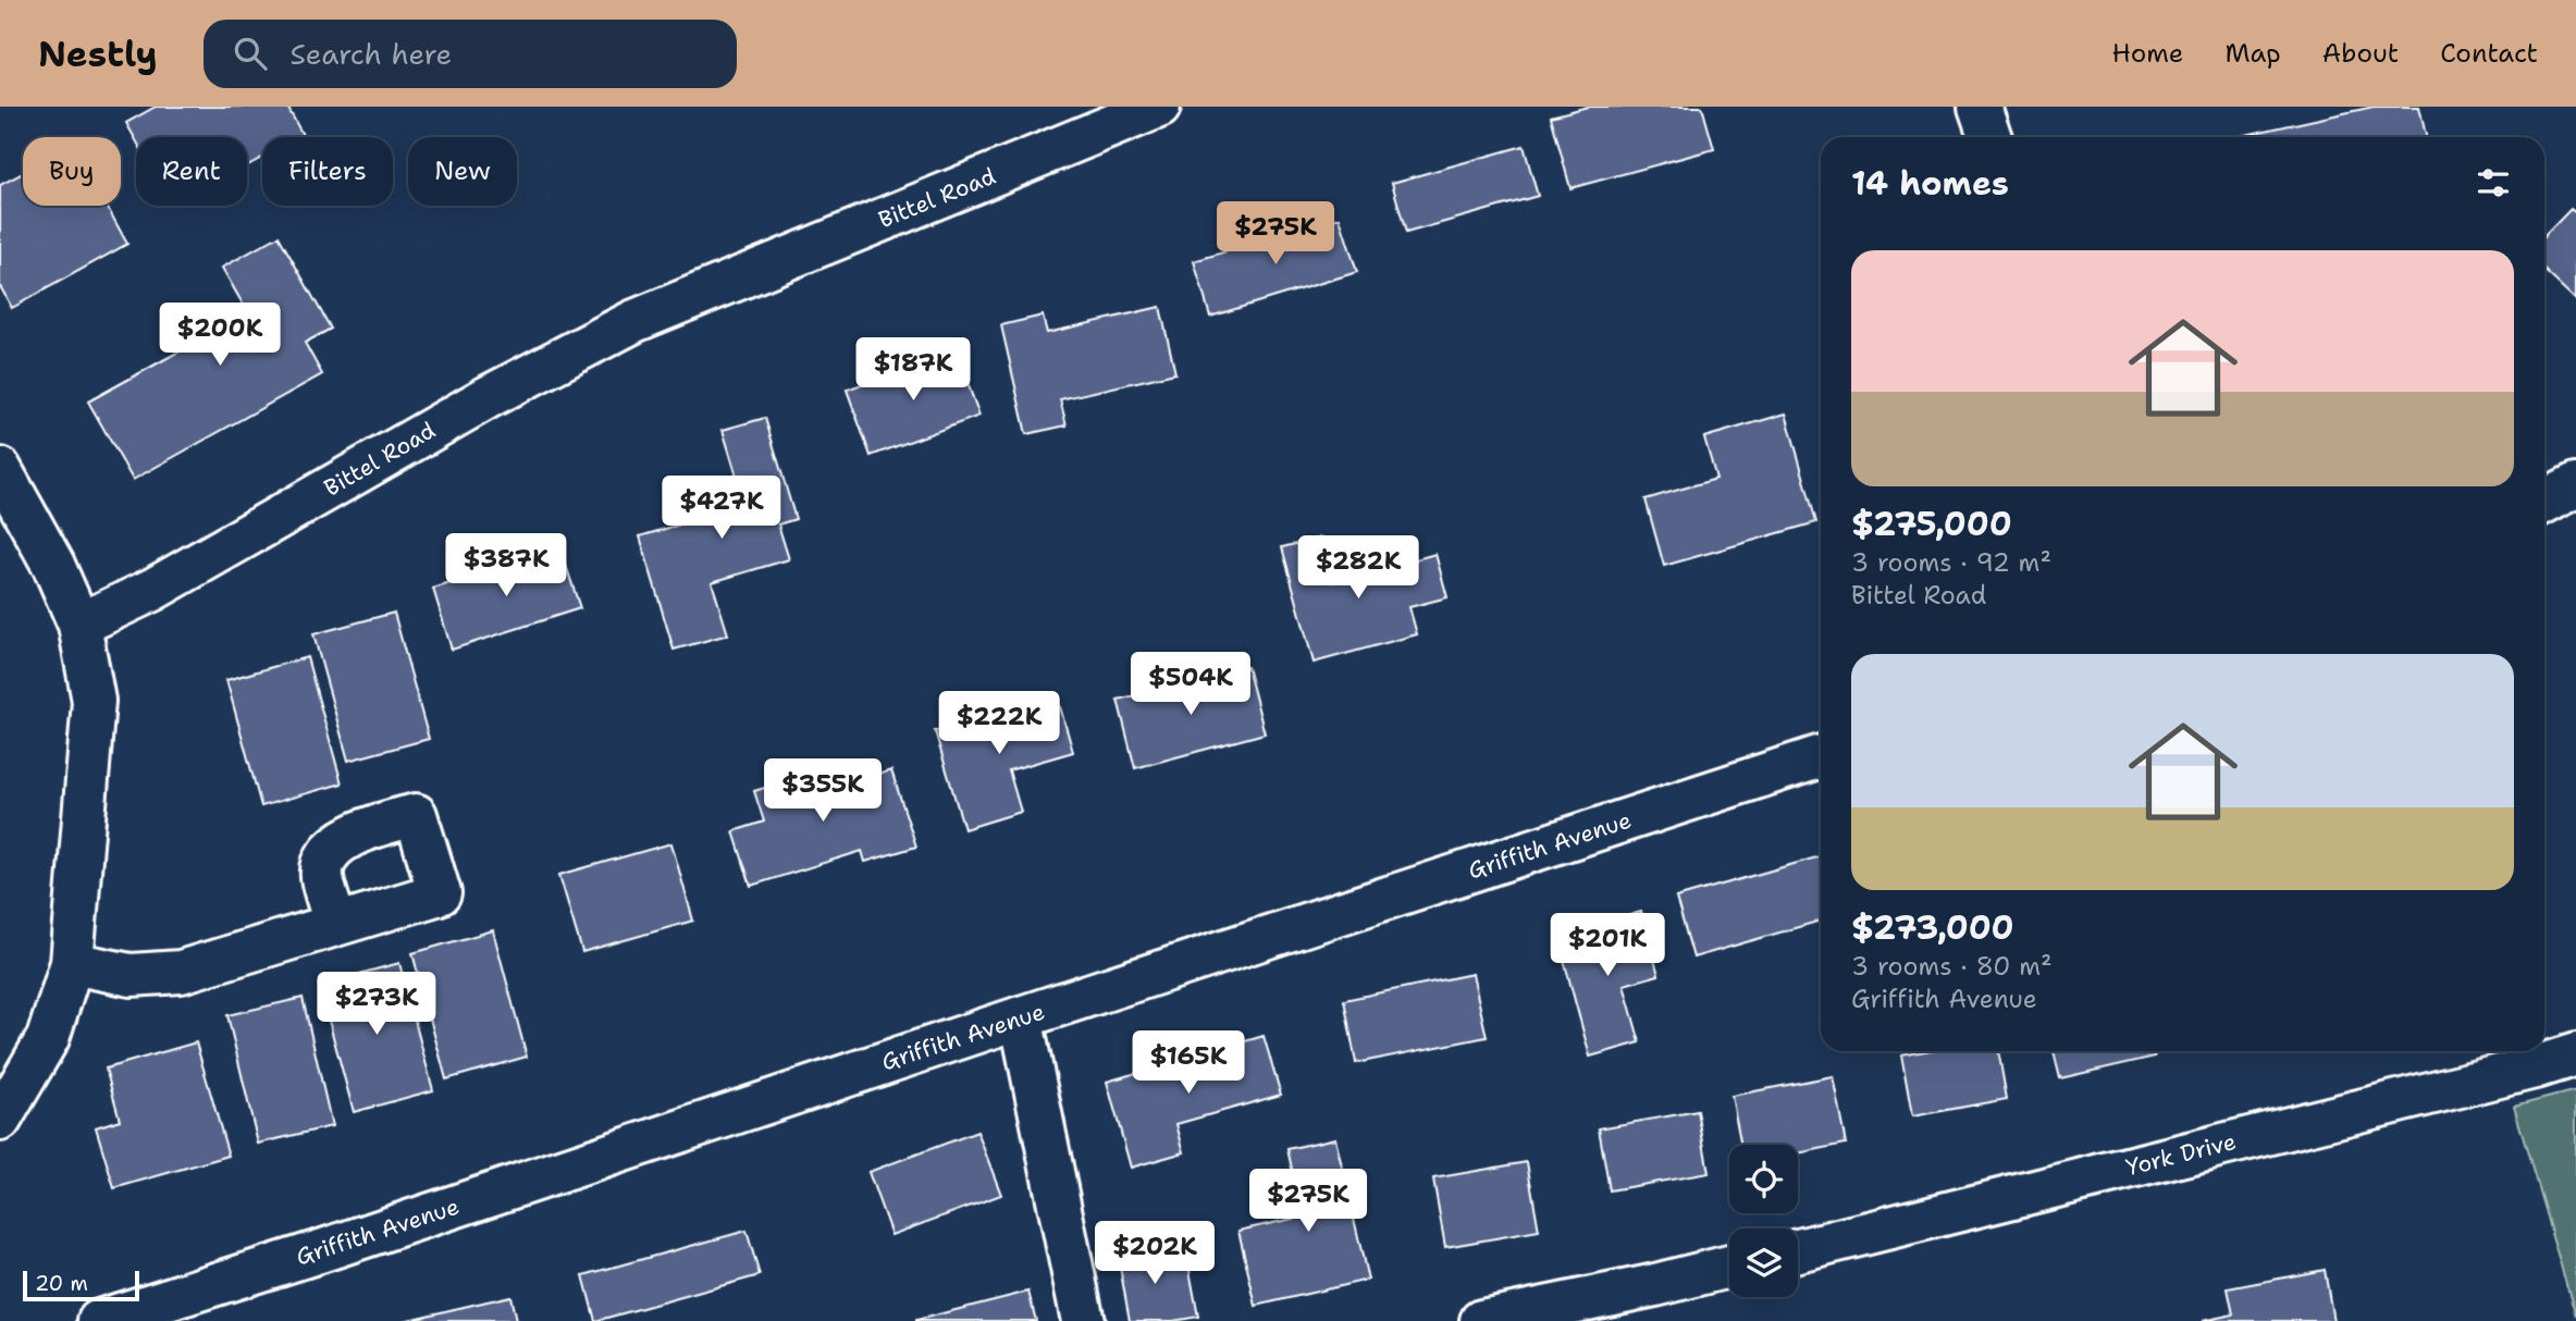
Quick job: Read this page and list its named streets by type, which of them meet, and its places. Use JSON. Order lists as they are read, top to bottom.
{
  "streets": {
    "street": ["Bittel Road", "Griffith Avenue", "York Drive"]
  },
  "scale_bar": "20 m",
  "page": {
    "header": "Nestly",
    "search": "Search here",
    "nav": [
      "Home",
      "Map",
      "About",
      "Contact"
    ],
    "chip": [
      "Buy",
      "Rent",
      "Filters",
      "New"
    ],
    "heading": "14 homes",
    "price": [
      "$275K",
      "$200K",
      "$187K",
      "$427K",
      "$387K",
      "$282K",
      "$504K",
      "$222K",
      "$355K",
      "$201K",
      "$273K",
      "$165K",
      "$275K",
      "$202K"
    ],
    "list": [
      {
        "name": "$275,000",
        "note": "3 rooms · 92 m² · Bittel Road"
      },
      {
        "name": "$273,000",
        "note": "3 rooms · 80 m² · Griffith Avenue"
      }
    ],
    "scale": "20 m"
  }
}
